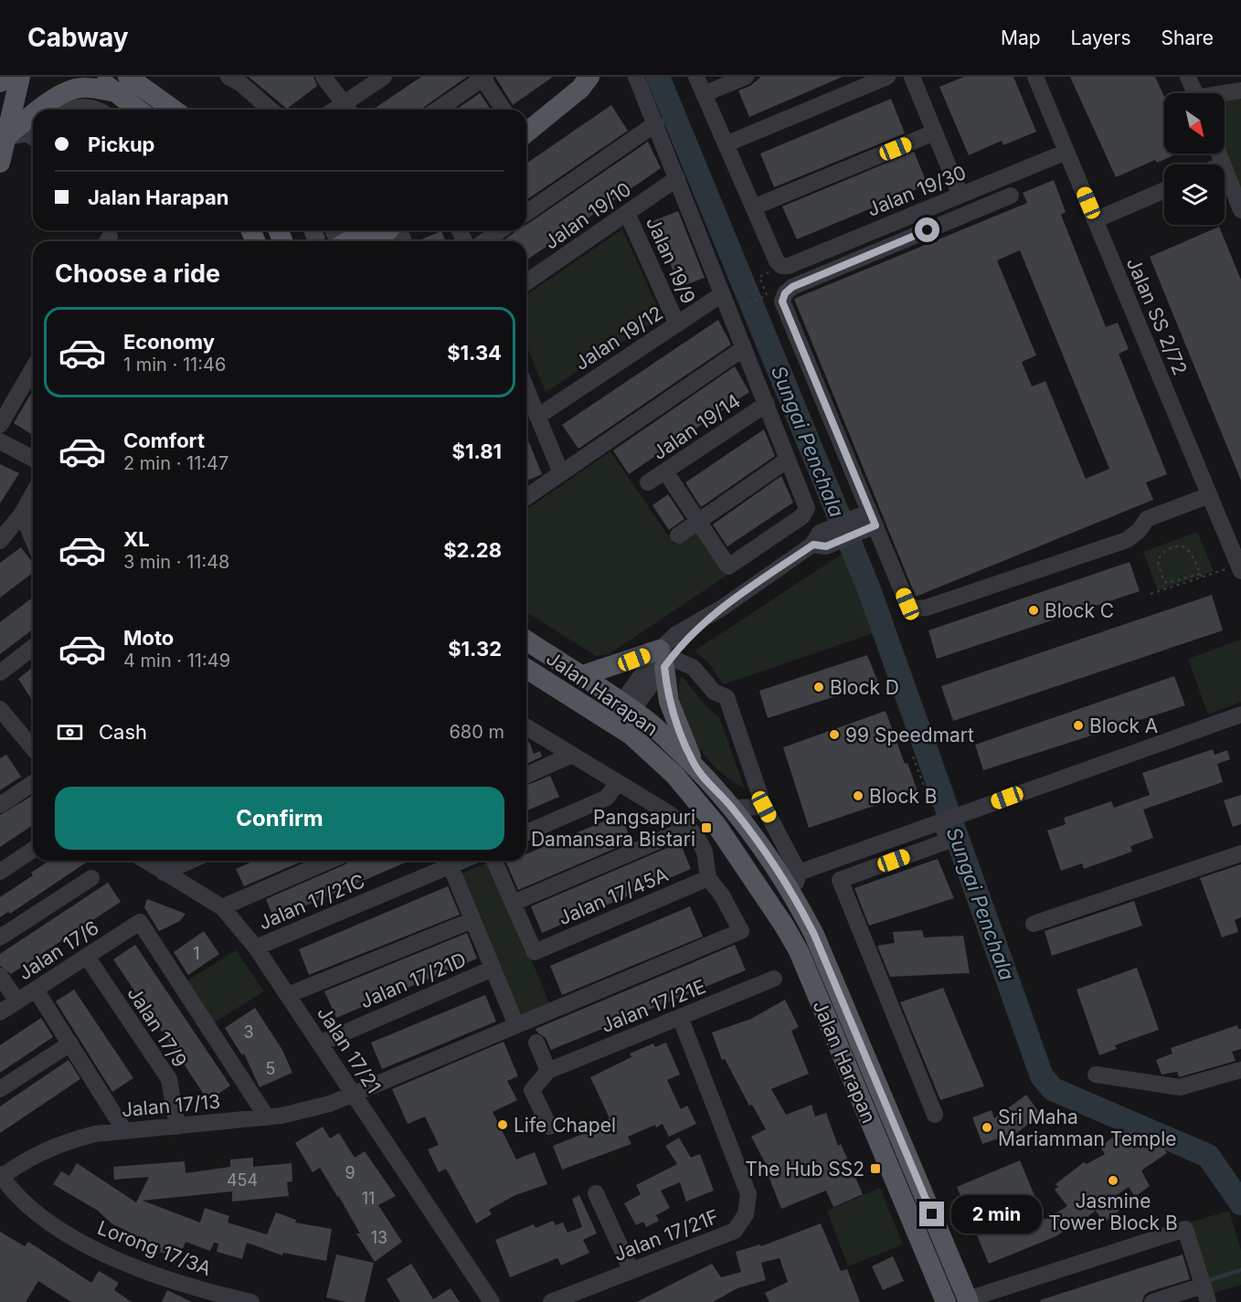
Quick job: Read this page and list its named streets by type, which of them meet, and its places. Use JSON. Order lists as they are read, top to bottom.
{
  "streets": {
    "main road": ["Jalan Harapan"],
    "street": [
      "Jalan 19/30",
      "Jalan 19/10",
      "Jalan 19/9",
      "Jalan SS 2/72",
      "Jalan 19/12",
      "Jalan 19/14",
      "Jalan 17/45A",
      "Jalan 17/21C",
      "Jalan 17/6",
      "Jalan 17/21D",
      "Jalan 17/21E",
      "Jalan 17/9",
      "Jalan 17/21",
      "Jalan 17/13",
      "Jalan 17/21F",
      "Lorong 17/3A"
    ]
  },
  "crossings": [
    ["Jalan 19/30", "Jalan SS 2/72"],
    ["Jalan 19/10", "Jalan 19/9"],
    ["Jalan 19/9", "Jalan 19/12"],
    ["Jalan 17/45A", "Jalan 17/13"],
    ["Jalan 17/21C", "Jalan 17/21"],
    ["Jalan 17/6", "Jalan 17/9"],
    ["Jalan 17/6", "Jalan 17/13"],
    ["Jalan 17/21D", "Jalan 17/21"],
    ["Jalan 17/21E", "Jalan 17/21F"],
    ["Jalan 17/9", "Jalan 17/13"],
    ["Jalan 17/21", "Jalan 17/13"],
    ["Jalan 17/13", "Lorong 17/3A"]
  ],
  "water": ["Sungai Penchala"],
  "places": {
    "other": [
      "Block C",
      "Block D",
      "Block A",
      "99 Speedmart",
      "Block B",
      "Life Chapel",
      "Sri Maha Mariamman Temple",
      "Jasmine Tower Block B"
    ],
    "transit": ["Pangsapuri Damansara Bistari", "The Hub SS2"]
  },
  "house_numbers": [
    "1",
    "3",
    "5",
    "9",
    "454",
    "11",
    "13"
  ],
  "north": "bottom right",
  "page": {
    "header": "Cabway",
    "nav": ["Map", "Layers", "Share"],
    "banner": ["Pickup", "Jalan Harapan"],
    "heading": "Choose a ride",
    "list": [
      {
        "name": "Economy",
        "note": "1 min · 11:46",
        "value": "$1.34"
      },
      {
        "name": "Comfort",
        "note": "2 min · 11:47",
        "value": "$1.81"
      },
      {
        "name": "XL",
        "note": "3 min · 11:48",
        "value": "$2.28"
      },
      {
        "name": "Moto",
        "note": "4 min · 11:49",
        "value": "$1.32"
      }
    ],
    "pay": ["Cash", "680 m"],
    "buttons": "Confirm",
    "bubble": "2 min"
  }
}
